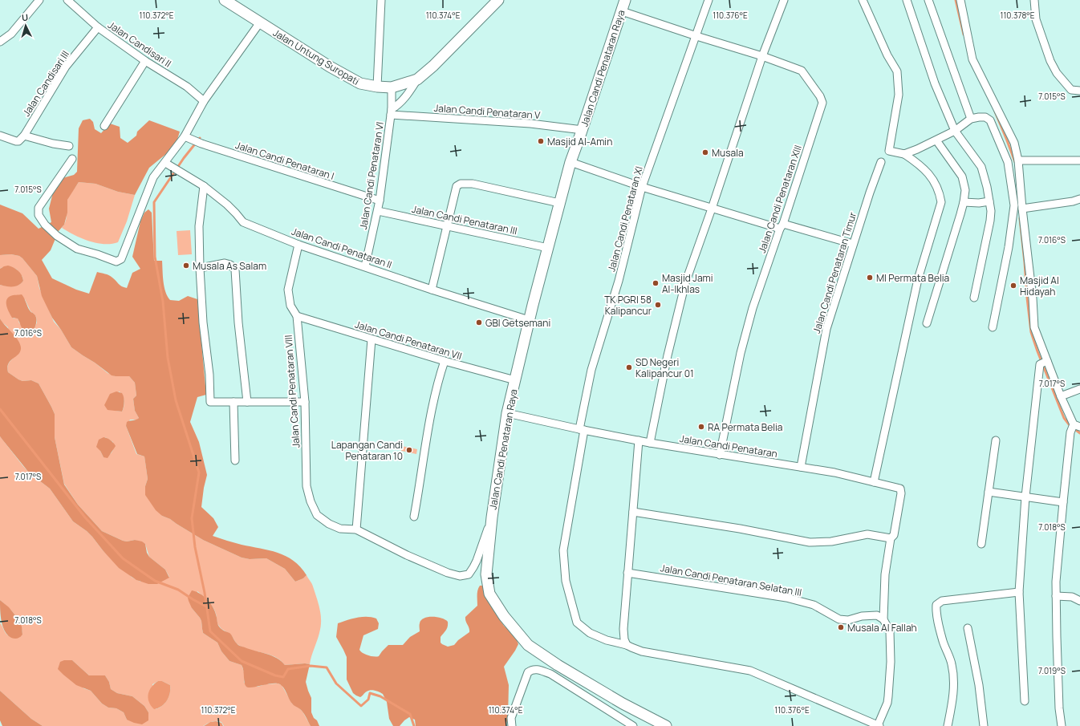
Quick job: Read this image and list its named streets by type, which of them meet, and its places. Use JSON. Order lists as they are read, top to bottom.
{
  "streets": {
    "main road": ["Jalan Untung Suropati", "Jalan Candi Penataran Raya"],
    "street": [
      "Jalan Candisari II",
      "Jalan Candisari III",
      "Jalan Candi Penataran V",
      "Jalan Candi Penataran I",
      "Jalan Candi Penataran VI",
      "Jalan Candi Penataran XIII",
      "Jalan Candi Penataran XI",
      "Jalan Candi Penataran III",
      "Jalan Candi Penataran II",
      "Jalan Candi Penataran Timur",
      "Jalan Candi Penataran VII",
      "Jalan Candi Penataran VIII",
      "Jalan Candi Penataran",
      "Jalan Candi Penataran Selatan III"
    ]
  },
  "crossings": [
    ["Jalan Candisari II", "Jalan Candisari III"],
    ["Jalan Untung Suropati", "Jalan Candi Penataran VI"],
    ["Jalan Candi Penataran Raya", "Jalan Candi Penataran V"],
    ["Jalan Candi Penataran Raya", "Jalan Candi Penataran III"],
    ["Jalan Candi Penataran Raya", "Jalan Candi Penataran II"],
    ["Jalan Candi Penataran Raya", "Jalan Candi Penataran VII"],
    ["Jalan Candi Penataran Raya", "Jalan Candi Penataran"],
    ["Jalan Candi Penataran V", "Jalan Candi Penataran VI"],
    ["Jalan Candi Penataran I", "Jalan Candi Penataran VI"],
    ["Jalan Candi Penataran VI", "Jalan Candi Penataran III"],
    ["Jalan Candi Penataran VI", "Jalan Candi Penataran II"],
    ["Jalan Candi Penataran XIII", "Jalan Candi Penataran"],
    ["Jalan Candi Penataran XI", "Jalan Candi Penataran"],
    ["Jalan Candi Penataran II", "Jalan Candi Penataran VIII"],
    ["Jalan Candi Penataran Timur", "Jalan Candi Penataran"],
    ["Jalan Candi Penataran VII", "Jalan Candi Penataran VIII"]
  ],
  "places": [
    "Masjid Al-Amin",
    "Musala",
    "Musala As Salam",
    "MI Permata Belia",
    "Masjid Jami Al-Ikhlas",
    "Masjid Al Hidayah",
    "TK PGRI 58 Kalipancur",
    "GBI Getsemani",
    "SD Negeri Kalipancur 01",
    "RA Permata Belia",
    "Lapangan Candi Penataran 10",
    "Musala Al Fallah"
  ],
  "north": "top",
  "coordinates": [
    "110.372°E",
    "110.374°E",
    "110.376°E",
    "110.378°E",
    "7.015°S",
    "7.016°S",
    "7.017°S",
    "7.018°S",
    "7.019°S"
  ]
}
